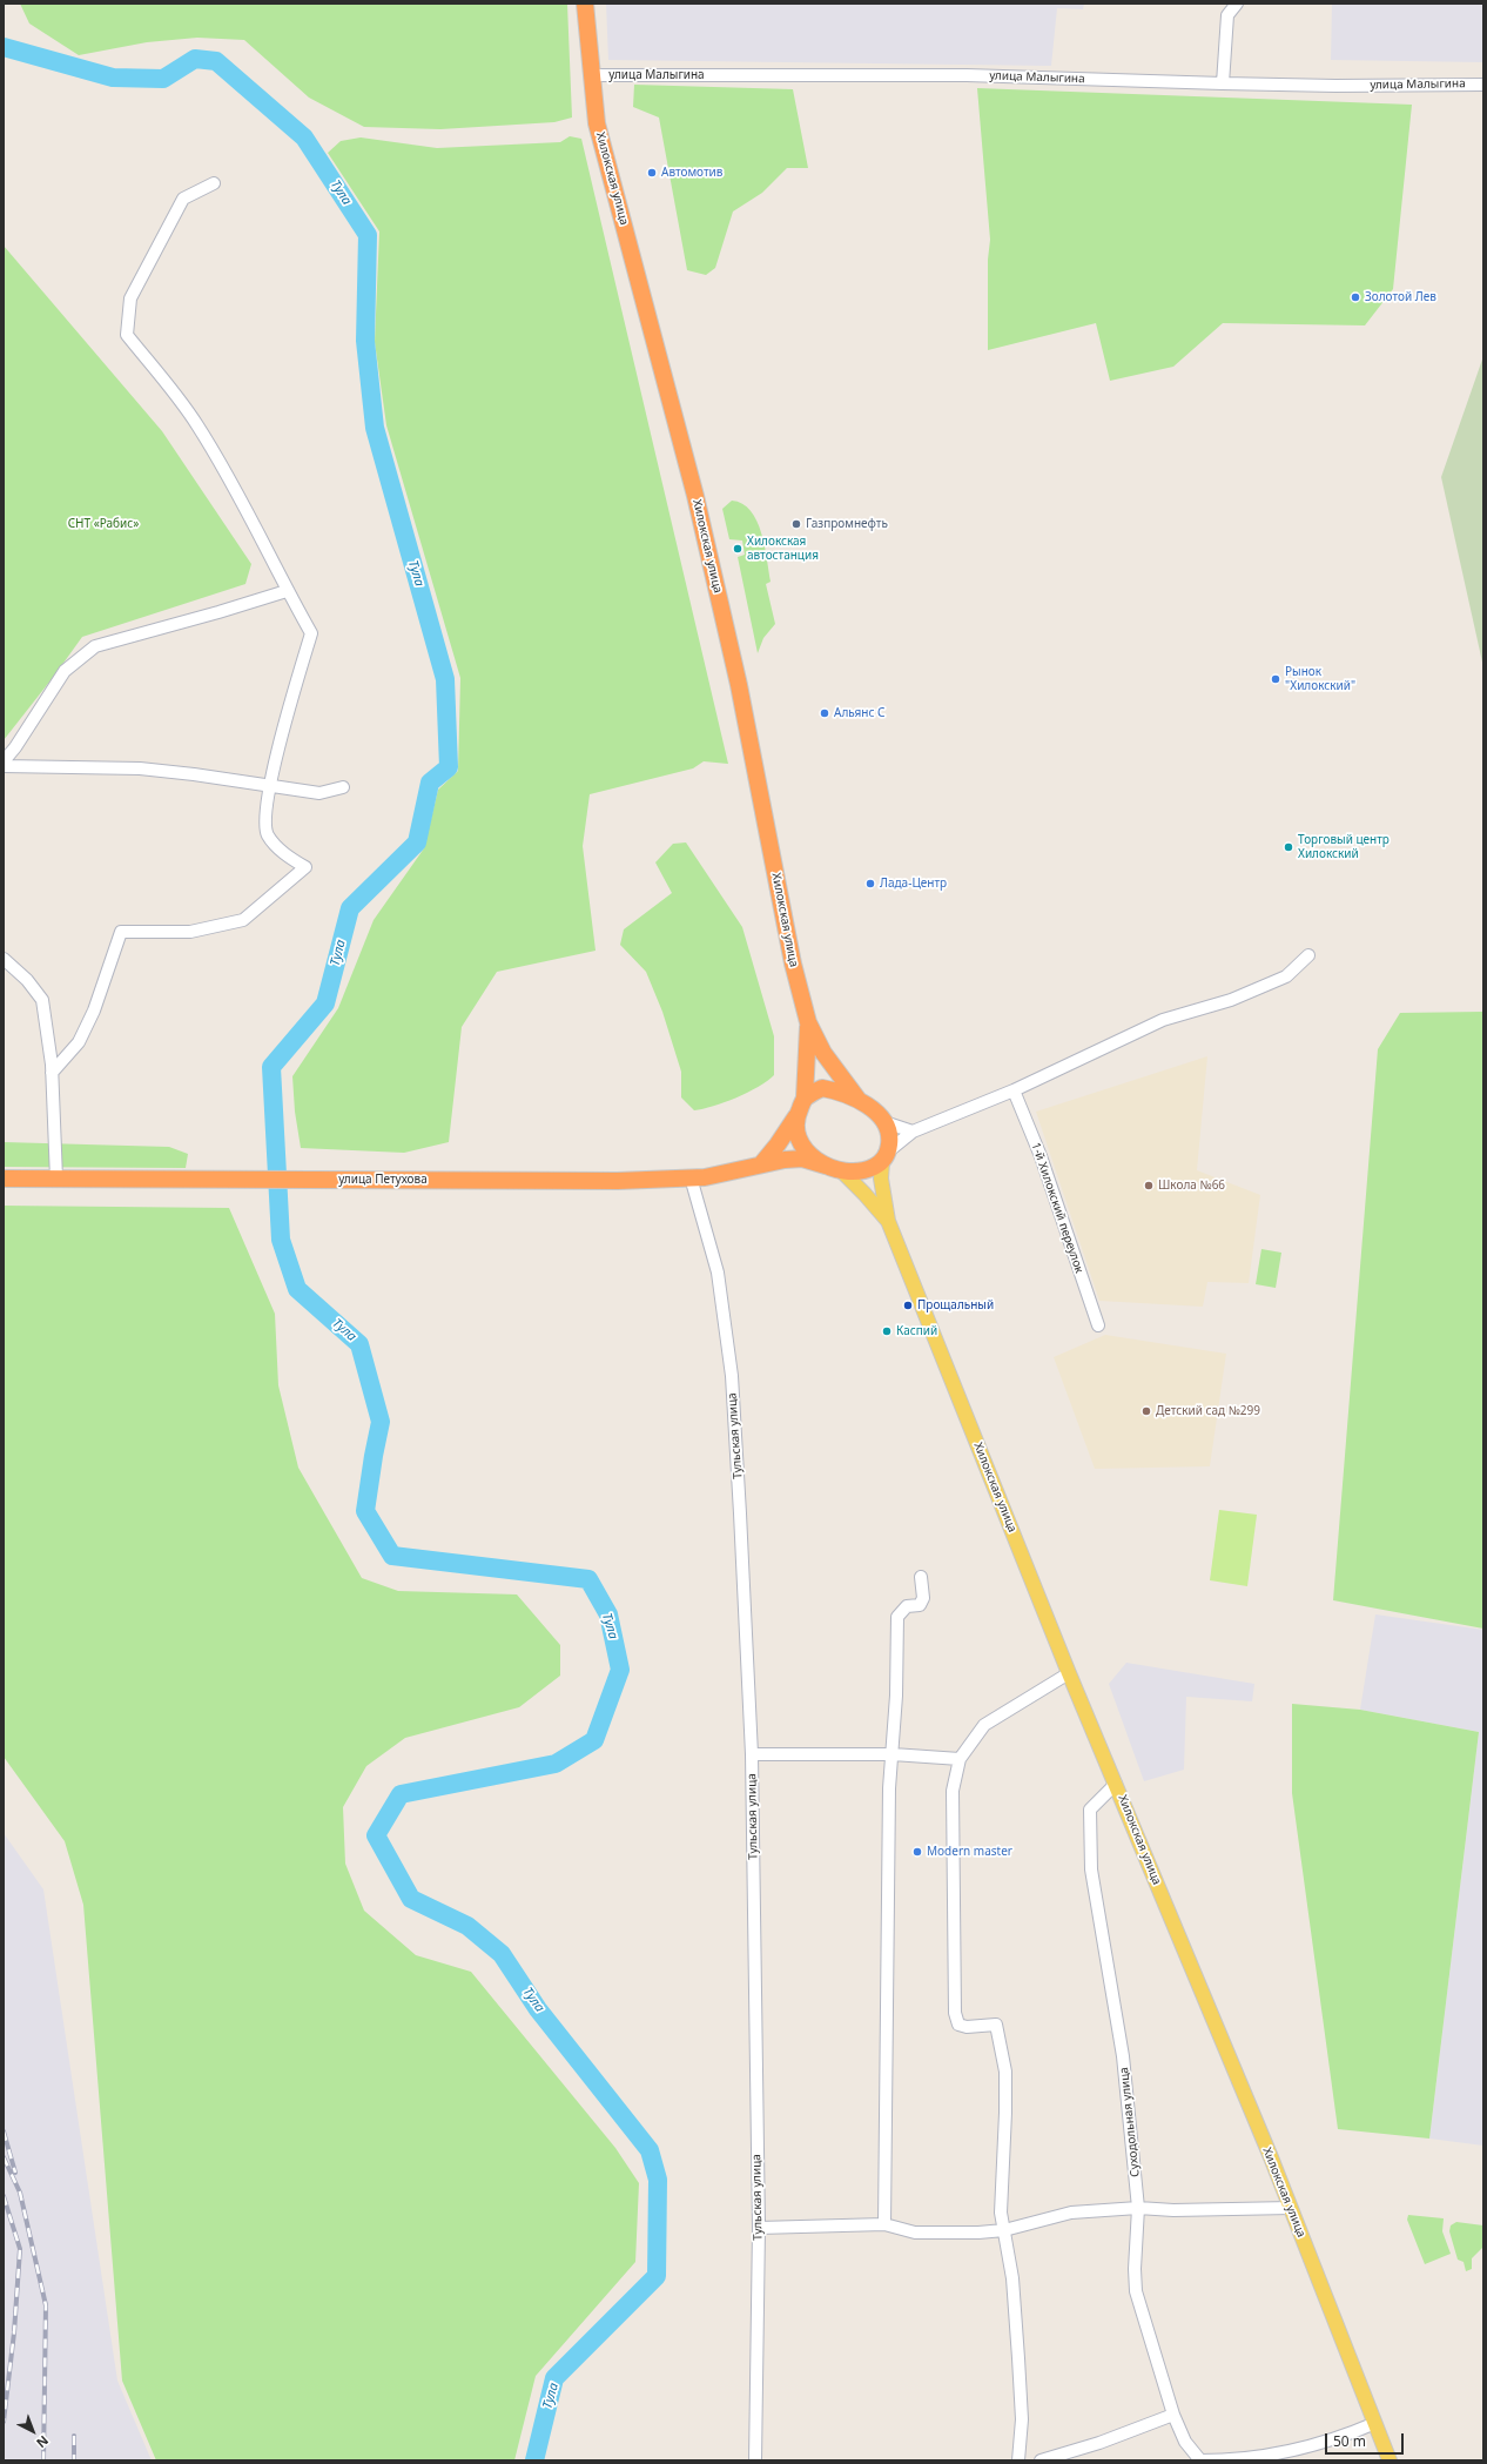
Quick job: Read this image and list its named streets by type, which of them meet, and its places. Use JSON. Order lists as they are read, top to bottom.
{
  "streets": {
    "highway": ["Хилокская улица", "улица Петухова"],
    "street": [
      "улица Малыгина",
      "1-й Хилокский переулок",
      "Тульская улица",
      "Суходольная улица"
    ]
  },
  "crossings": [
    ["улица Малыгина", "Хилокская улица"],
    ["Хилокская улица", "Суходольная улица"],
    ["улица Петухова", "Тульская улица"]
  ],
  "water": ["Тула"],
  "parks": ["СНТ «Рабис»"],
  "places": [
    "Автомотив",
    "Золотой Лев",
    "Газпромнефть",
    "Хилокская автостанция",
    "Рынок \"Хилокский\"",
    "Альянс С",
    "Торговый центр Хилокский",
    "Лада-Центр",
    "Школа №66",
    "Прощальный",
    "Каспий",
    "Детский сад №299",
    "Modern master"
  ],
  "scale_bar": "50 m",
  "north": "bottom right"
}
